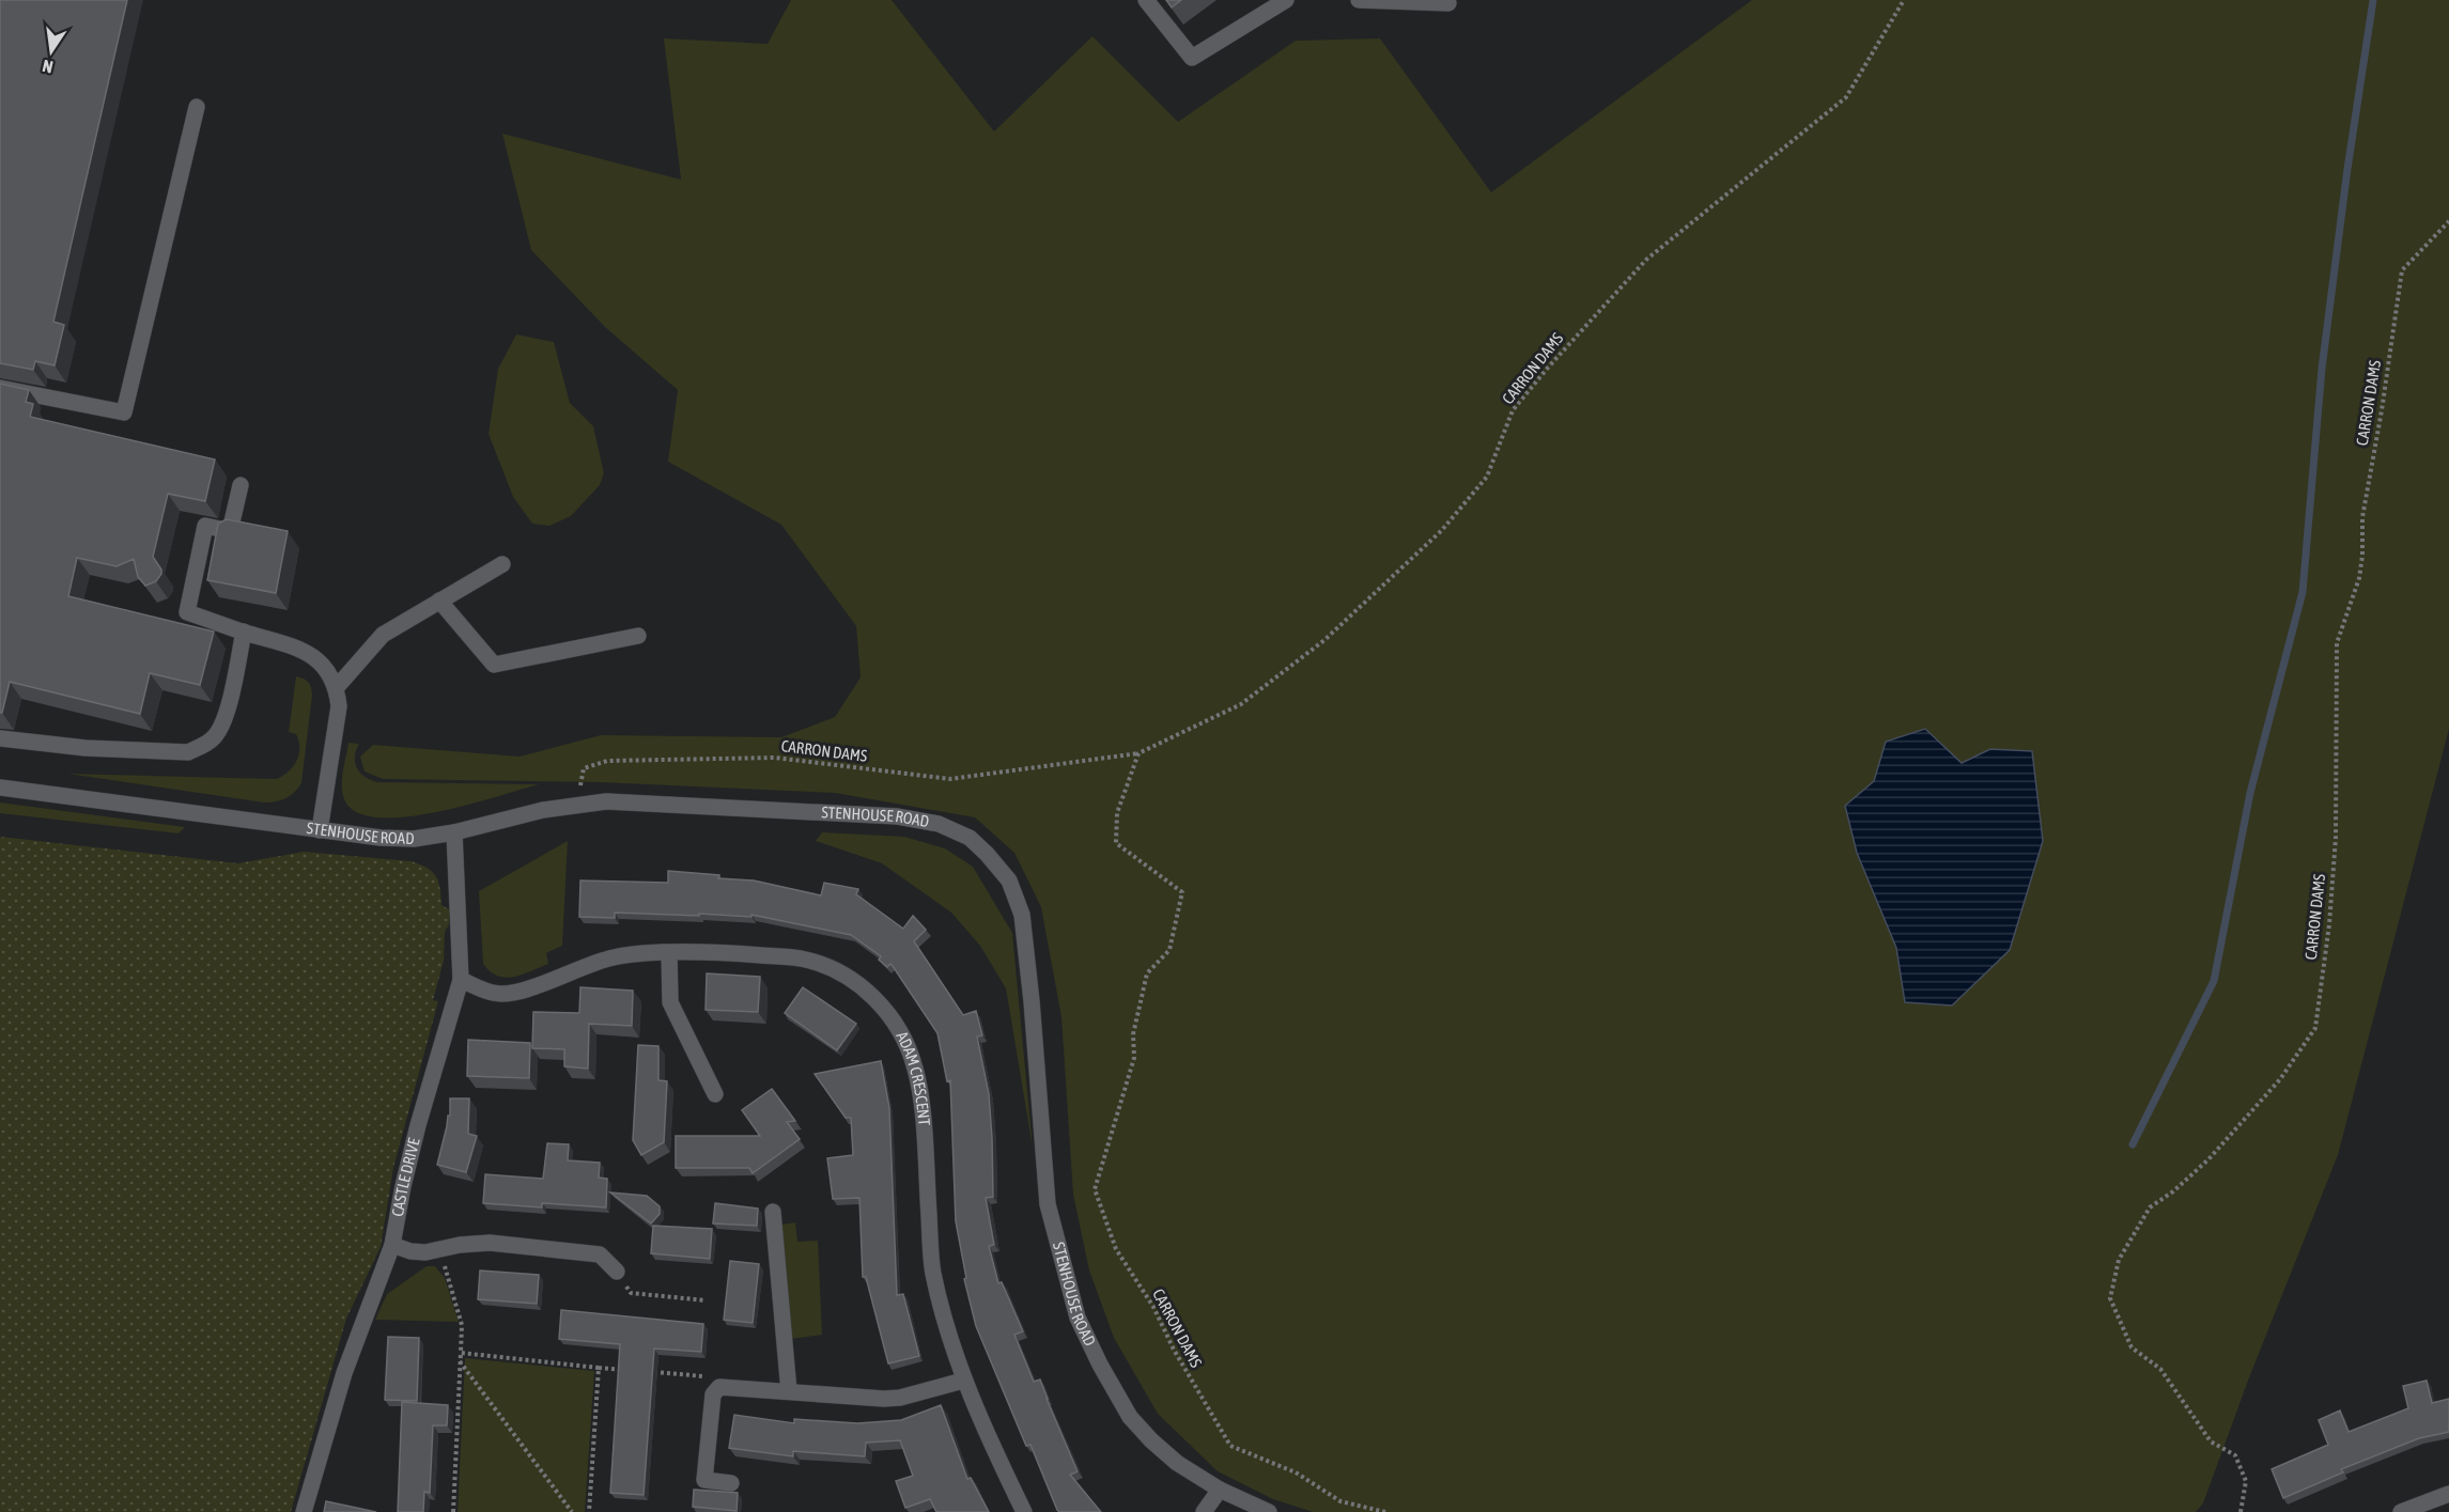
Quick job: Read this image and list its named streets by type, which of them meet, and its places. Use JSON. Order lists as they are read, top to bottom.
{
  "streets": {
    "street": ["STENHOUSE ROAD", "ADAM CRESCENT", "CASTLE DRIVE"],
    "path": ["CARRON DAMS"]
  },
  "crossings": [
    ["STENHOUSE ROAD", "CASTLE DRIVE"],
    ["ADAM CRESCENT", "CASTLE DRIVE"]
  ],
  "north": "bottom"
}
